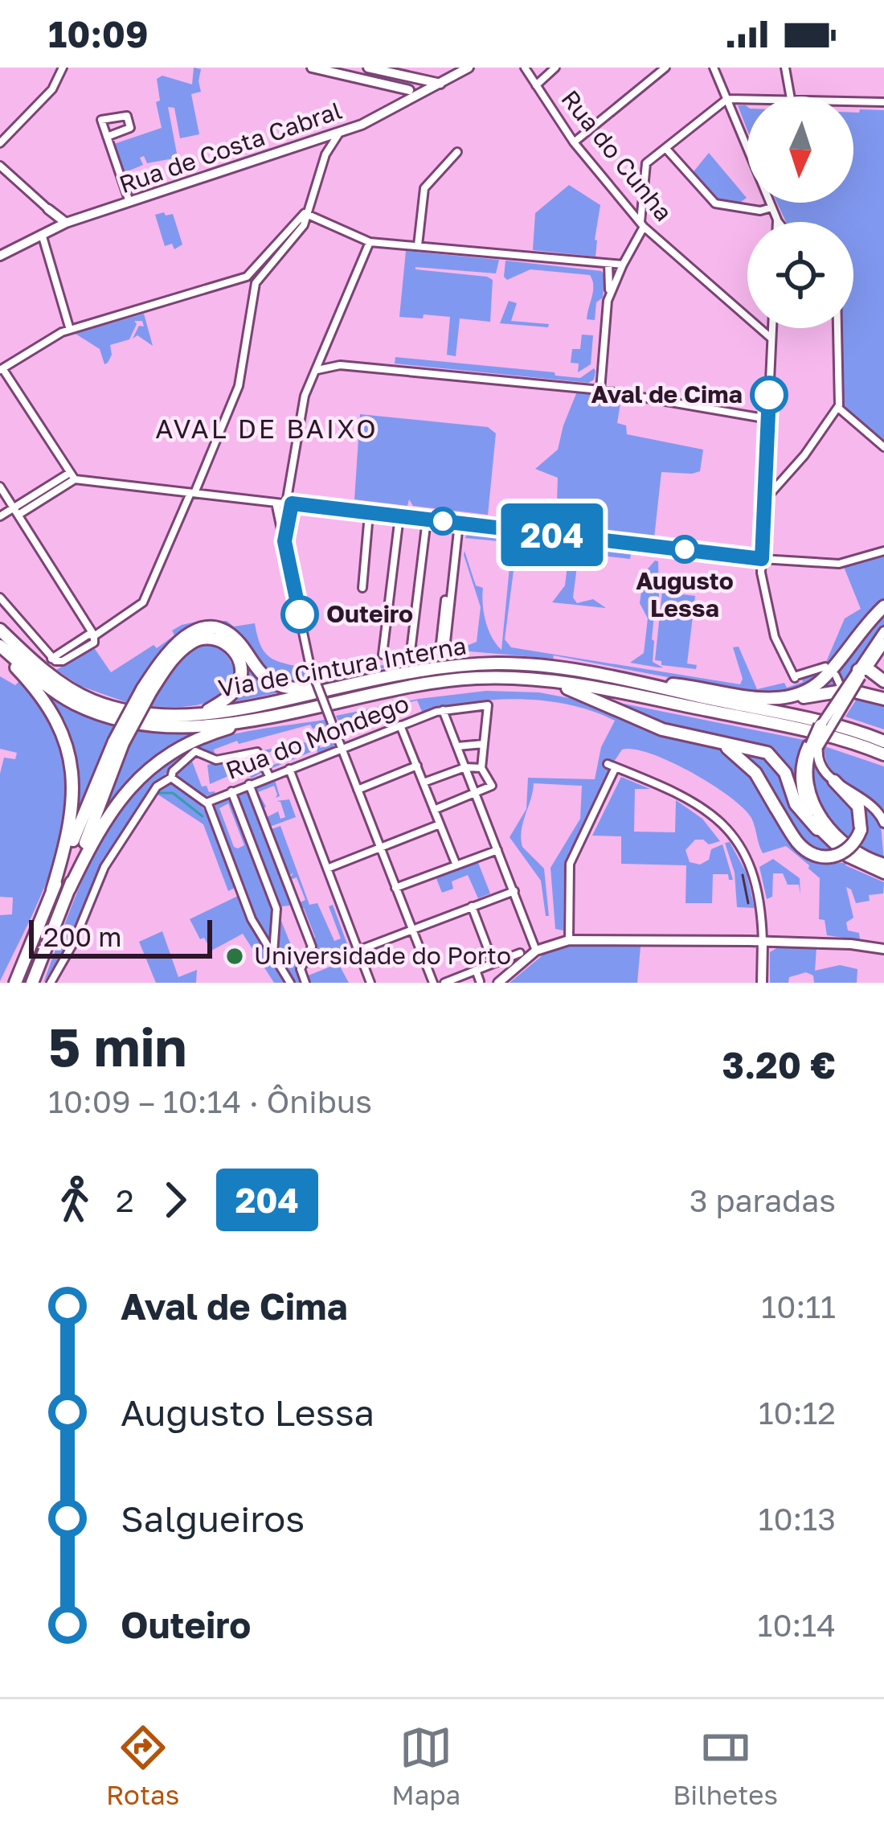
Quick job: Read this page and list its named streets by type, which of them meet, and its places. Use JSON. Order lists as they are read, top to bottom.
{
  "streets": {
    "highway": ["Via de Cintura Interna"],
    "main road": ["Rua de Costa Cabral"],
    "street": ["Rua do Cunha", "Rua do Mondego"]
  },
  "districts": ["AVAL DE BAIXO"],
  "places": [
    "Aval de Cima",
    "Augusto Lessa",
    "Outeiro",
    "Universidade do Porto"
  ],
  "lines": ["bus line 204"],
  "scale_bar": "200 m",
  "north": "bottom",
  "page": {
    "status": "10:09",
    "on_map": "204",
    "scale": "200 m",
    "heading": ["5 min", "10:09 – 10:14 · Ônibus", "3.20 €"],
    "legs": ["2", "204", "3 paradas"],
    "list": [
      {
        "name": "Aval de Cima",
        "value": "10:11"
      },
      {
        "name": "Augusto Lessa",
        "value": "10:12"
      },
      {
        "name": "Salgueiros",
        "value": "10:13"
      },
      {
        "name": "Outeiro",
        "value": "10:14"
      }
    ],
    "tabs": ["Rotas", "Mapa", "Bilhetes"]
  }
}
